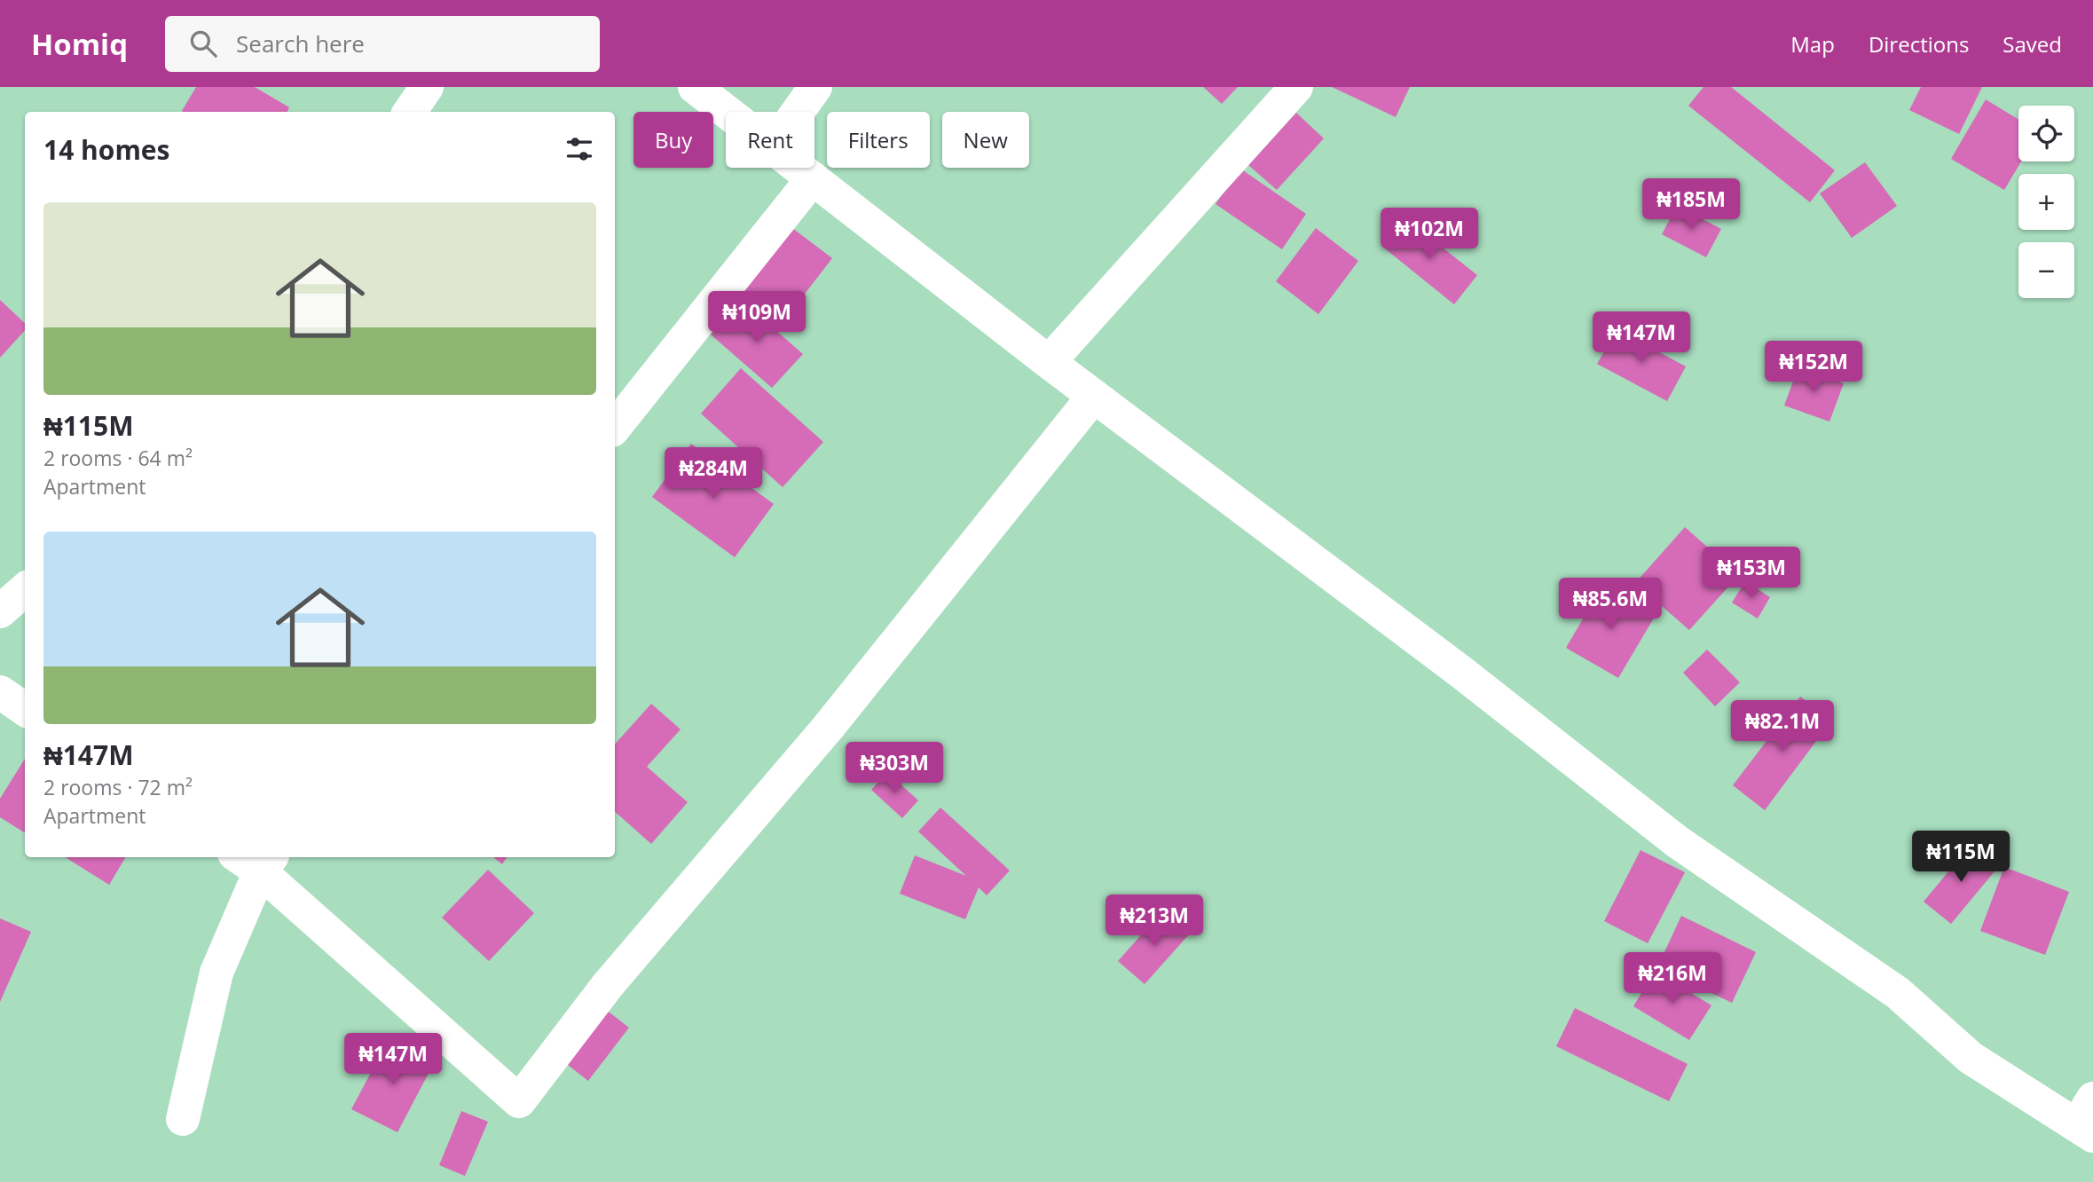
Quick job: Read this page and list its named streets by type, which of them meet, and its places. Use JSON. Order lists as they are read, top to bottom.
{
  "page": {
    "header": "Homiq",
    "search": "Search here",
    "nav": ["Map", "Directions", "Saved"],
    "map_buttons": ["+", "−"],
    "chip": [
      "Buy",
      "Rent",
      "Filters",
      "New"
    ],
    "heading": "14 homes",
    "price": [
      "₦185M",
      "₦102M",
      "₦109M",
      "₦147M",
      "₦152M",
      "₦284M",
      "₦153M",
      "₦85.6M",
      "₦82.1M",
      "₦303M",
      "₦115M",
      "₦213M",
      "₦216M",
      "₦147M"
    ],
    "list": [
      {
        "name": "₦115M",
        "note": "2 rooms · 64 m² · Apartment"
      },
      {
        "name": "₦147M",
        "note": "2 rooms · 72 m² · Apartment"
      }
    ]
  }
}
